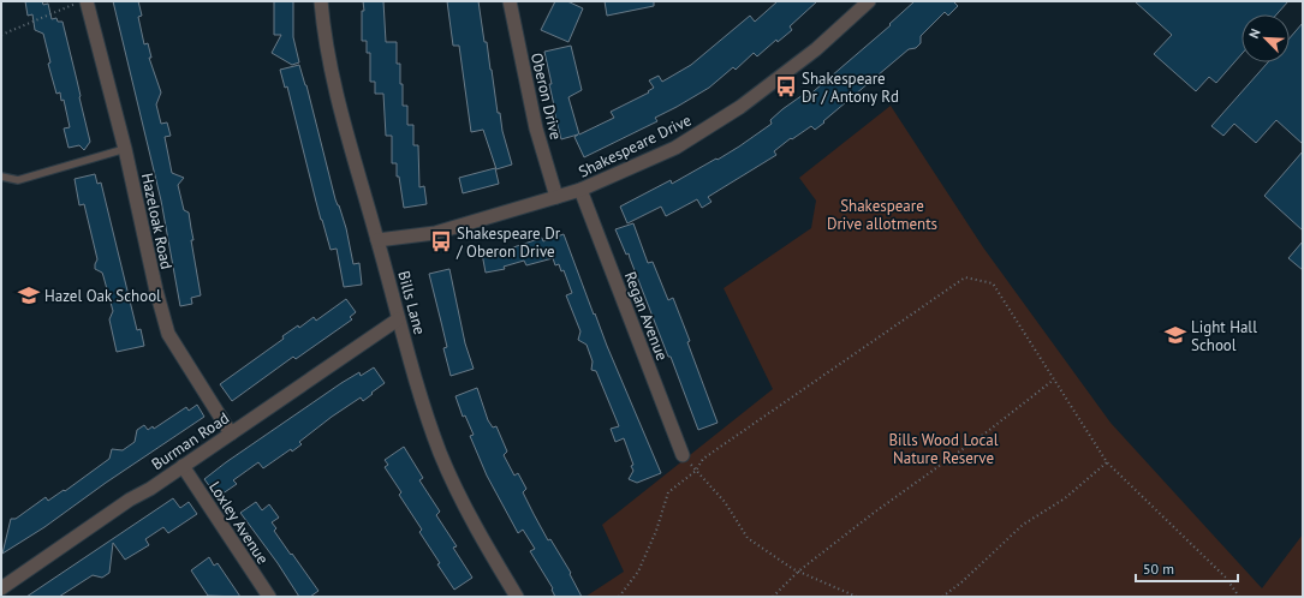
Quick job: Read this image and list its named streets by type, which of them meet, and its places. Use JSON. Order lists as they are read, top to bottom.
{
  "streets": {
    "street": [
      "Oberon Drive",
      "Shakespeare Drive",
      "Hazeloak Road",
      "Bills Lane",
      "Regan Avenue",
      "Burman Road",
      "Loxley Avenue"
    ]
  },
  "crossings": [
    ["Oberon Drive", "Shakespeare Drive"],
    ["Shakespeare Drive", "Bills Lane"],
    ["Shakespeare Drive", "Regan Avenue"],
    ["Hazeloak Road", "Burman Road"],
    ["Bills Lane", "Burman Road"],
    ["Burman Road", "Loxley Avenue"]
  ],
  "parks": ["Shakespeare Drive allotments", "Bills Wood Local Nature Reserve"],
  "places": {
    "bus stop": ["Shakespeare Dr / Antony Rd", "Shakespeare Dr / Oberon Drive"],
    "school or university": ["Hazel Oak School", "Light Hall School"]
  },
  "scale_bar": "50 m",
  "north": "top left"
}
